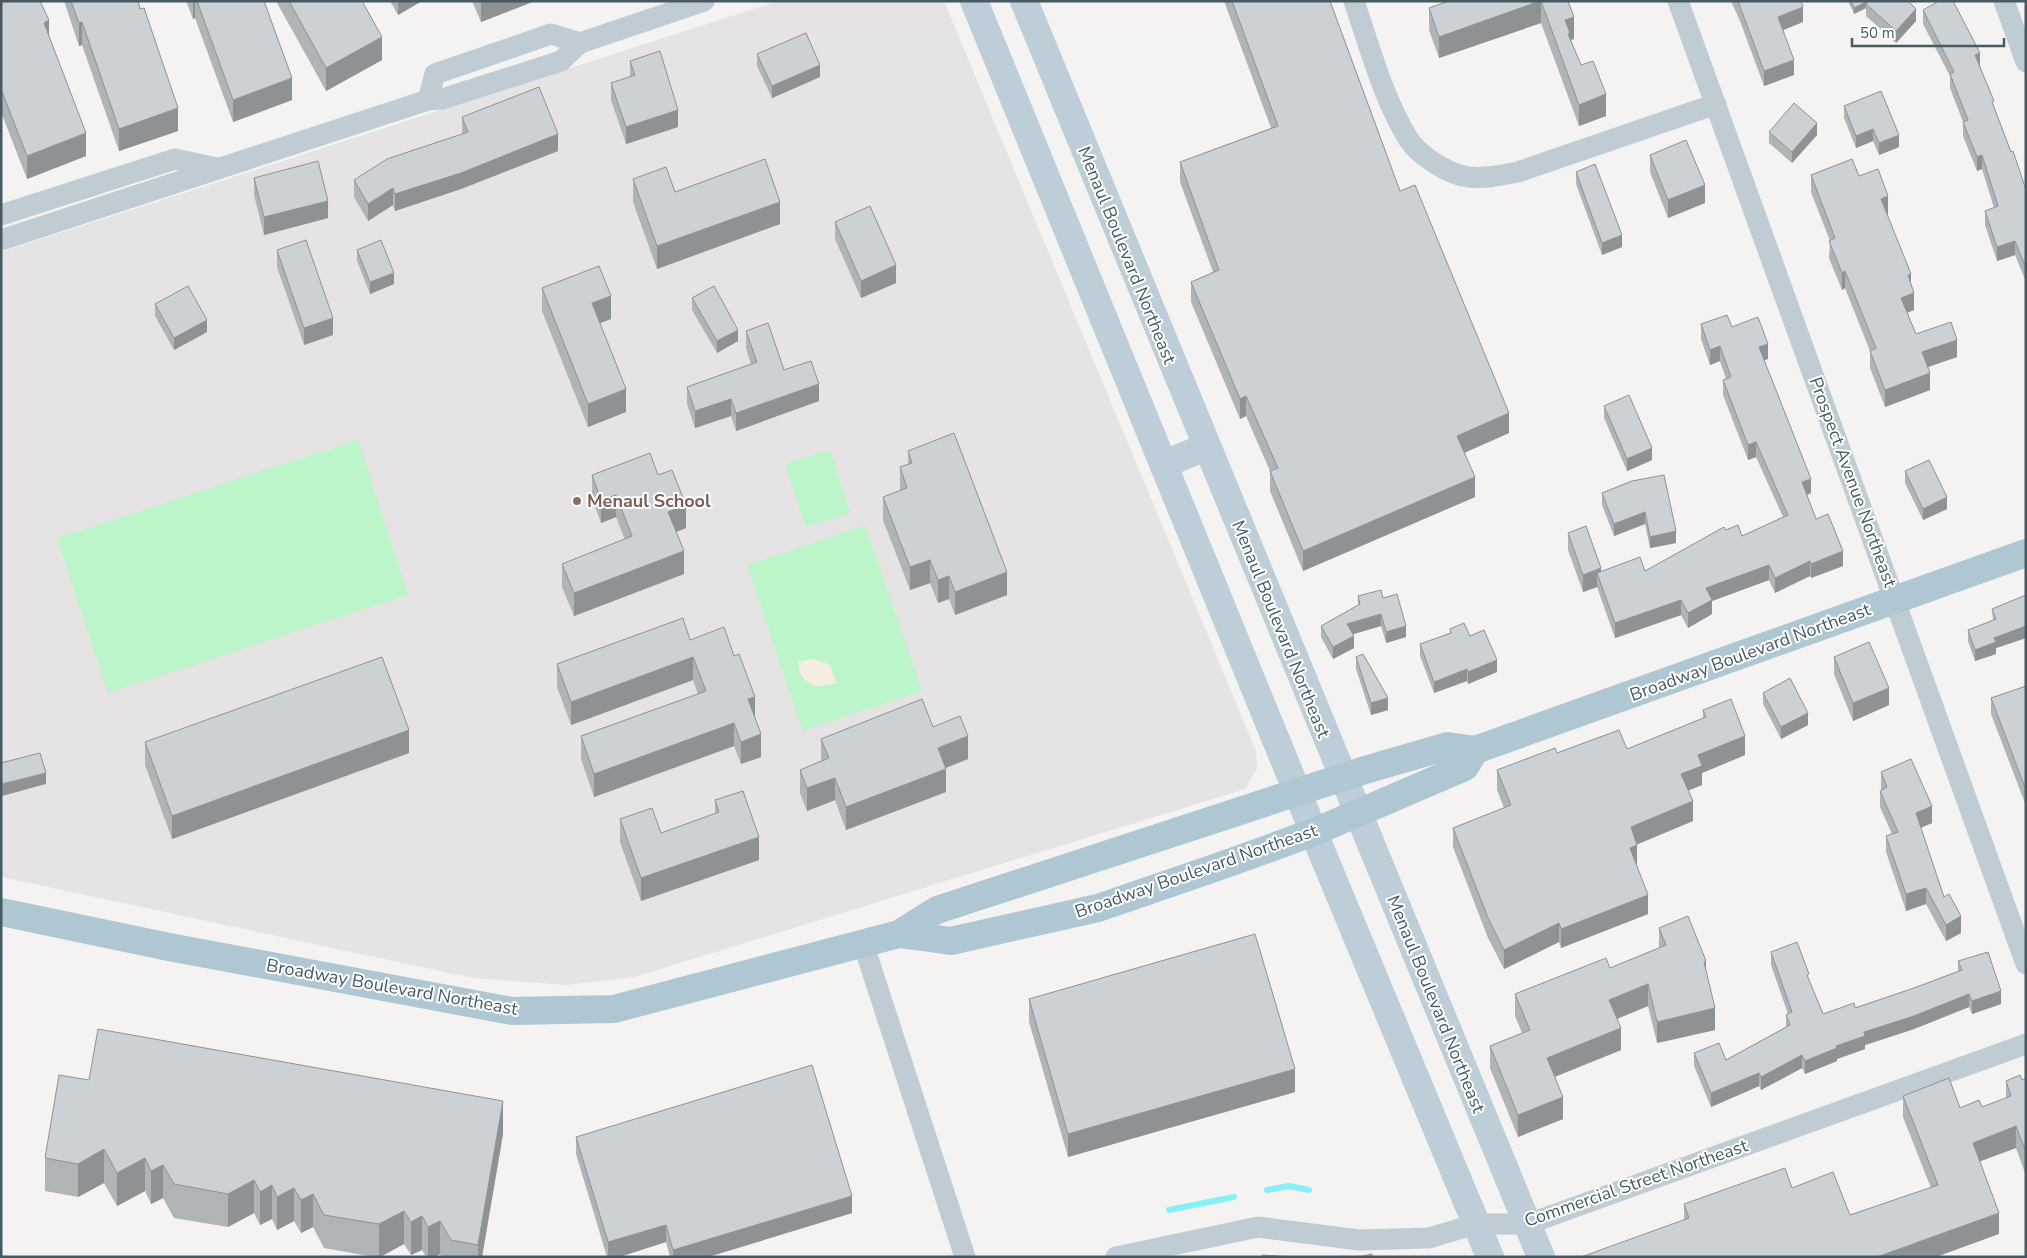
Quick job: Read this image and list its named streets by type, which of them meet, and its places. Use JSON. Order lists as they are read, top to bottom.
{
  "streets": {
    "main road": ["Menaul Boulevard Northeast", "Broadway Boulevard Northeast"],
    "street": ["Prospect Avenue Northeast", "Commercial Street Northeast"]
  },
  "crossings": [
    ["Menaul Boulevard Northeast", "Broadway Boulevard Northeast"],
    ["Menaul Boulevard Northeast", "Commercial Street Northeast"],
    ["Prospect Avenue Northeast", "Broadway Boulevard Northeast"]
  ],
  "places": ["Menaul School"],
  "scale_bar": "50 m"
}
